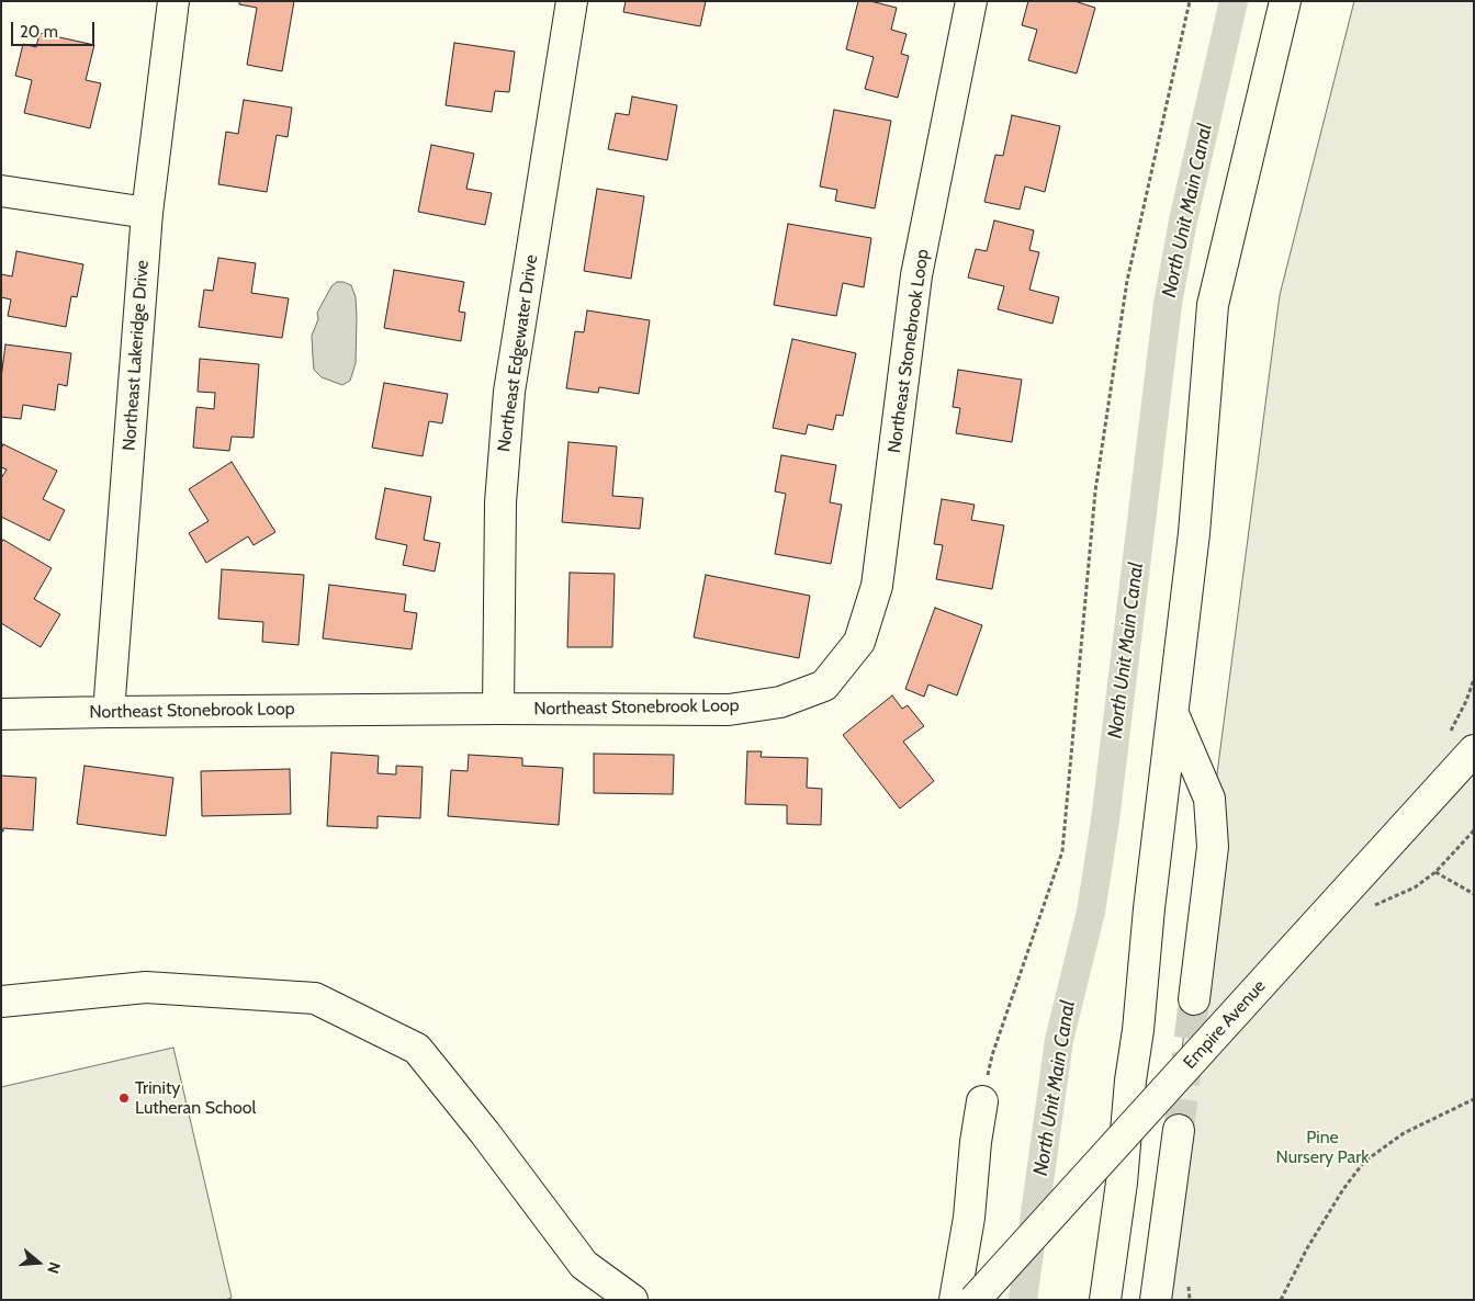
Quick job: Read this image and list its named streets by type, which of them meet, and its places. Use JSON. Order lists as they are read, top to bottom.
{
  "streets": {
    "main road": [
      "Northeast Stonebrook Loop",
      "Northeast Edgewater Drive",
      "Northeast Lakeridge Drive",
      "Empire Avenue"
    ]
  },
  "crossings": [
    ["Northeast Stonebrook Loop", "Northeast Edgewater Drive"],
    ["Northeast Stonebrook Loop", "Northeast Lakeridge Drive"]
  ],
  "water": ["North Unit Main Canal"],
  "parks": ["Pine Nursery Park"],
  "places": ["Trinity Lutheran School"],
  "scale_bar": "20 m",
  "north": "right"
}
